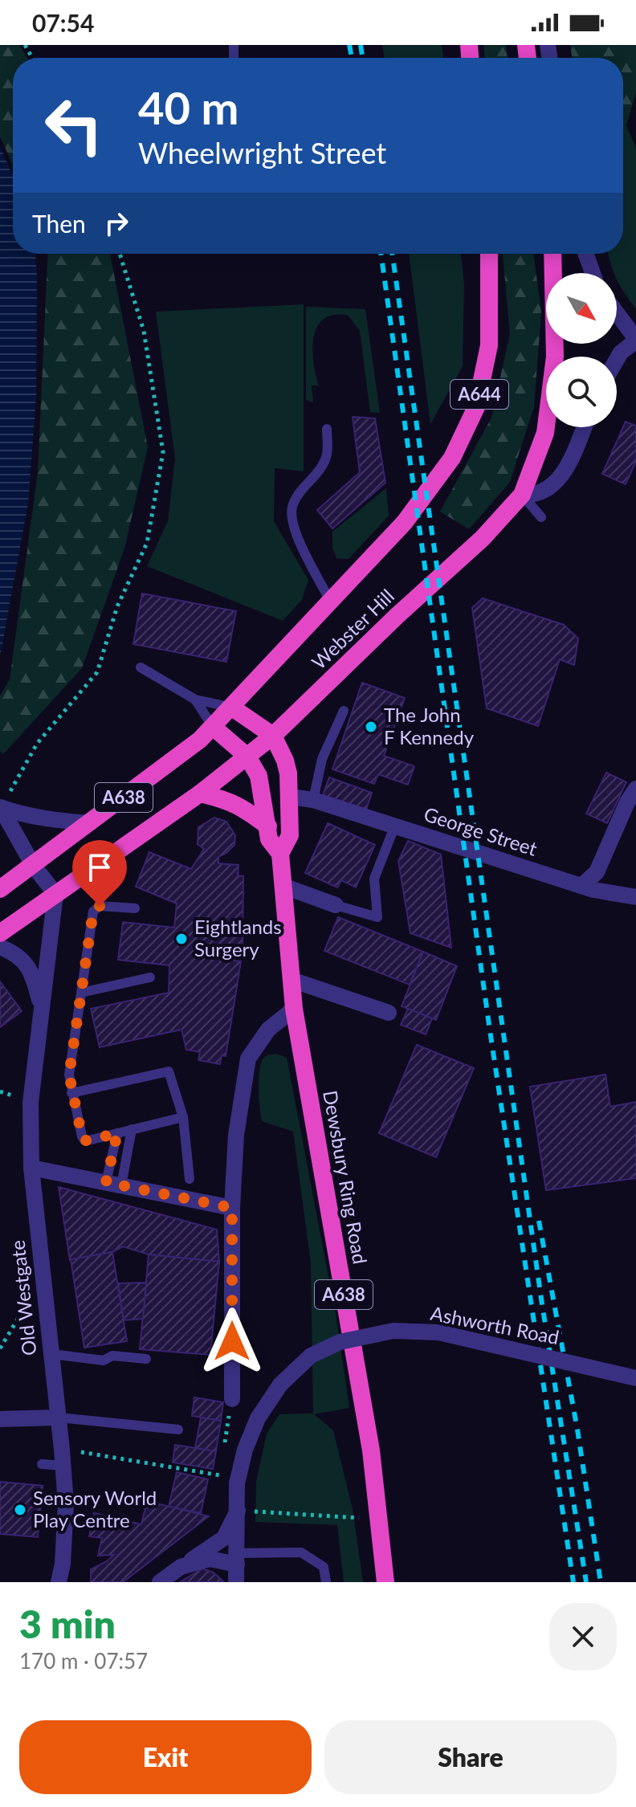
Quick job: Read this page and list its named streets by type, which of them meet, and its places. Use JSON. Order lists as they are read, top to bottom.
{
  "streets": {
    "highway": [
      "A644",
      "Webster Hill",
      "A638",
      "Dewsbury Ring Road"
    ],
    "street": ["George Street", "Old Westgate", "Ashworth Road"]
  },
  "crossings": [
    ["Webster Hill", "A638"],
    ["Webster Hill", "Old Westgate"],
    ["A638", "George Street"],
    ["A638", "Dewsbury Ring Road"]
  ],
  "places": ["The John F Kennedy", "Eightlands Surgery", "Sensory World Play Centre"],
  "north": "bottom right",
  "page": {
    "status": "07:54",
    "turn": ["40 m", "Wheelwright Street"],
    "then": "Then",
    "heading": ["3 min", "170 m · 07:57"],
    "buttons": ["Exit", "Share"]
  }
}
